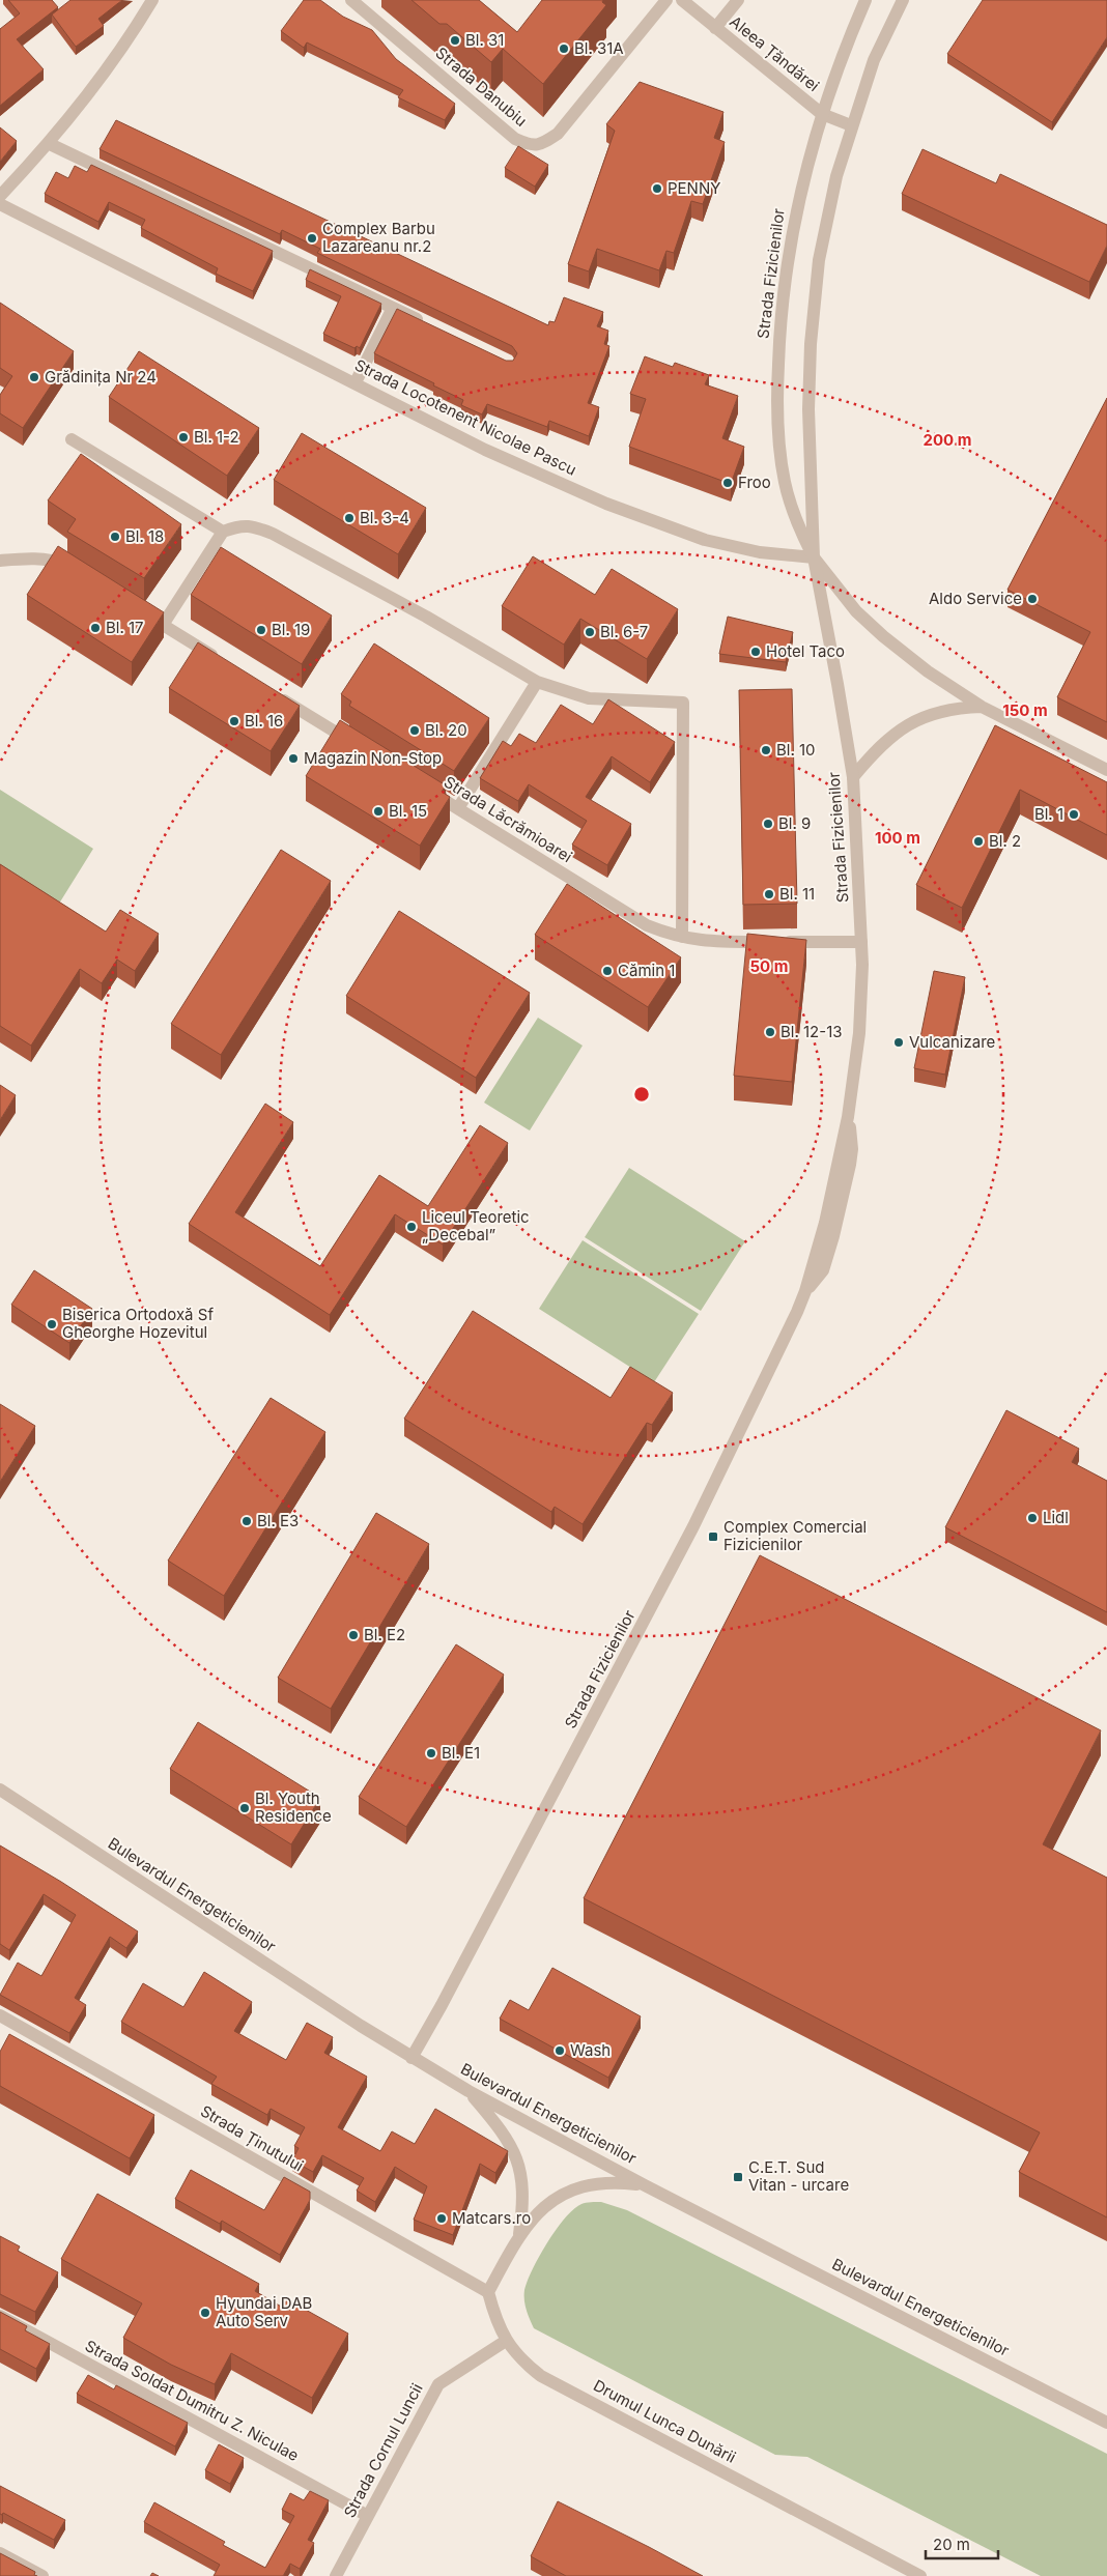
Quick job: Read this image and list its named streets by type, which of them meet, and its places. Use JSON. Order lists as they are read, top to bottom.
{
  "streets": {
    "street": [
      "Aleea Țăndărei",
      "Strada Danubiu",
      "Strada Fizicienilor",
      "Strada Locotenent Nicolae Pascu",
      "Strada Lăcrămioarei",
      "Bulevardul Energeticienilor",
      "Strada Ținutului",
      "Strada Soldat Dumitru Z. Niculae",
      "Drumul Lunca Dunării",
      "Strada Cornul Luncii"
    ]
  },
  "crossings": [
    ["Aleea Țăndărei", "Strada Fizicienilor"],
    ["Strada Fizicienilor", "Strada Locotenent Nicolae Pascu"],
    ["Strada Fizicienilor", "Strada Lăcrămioarei"],
    ["Strada Fizicienilor", "Bulevardul Energeticienilor"],
    ["Strada Ținutului", "Drumul Lunca Dunării"],
    ["Strada Soldat Dumitru Z. Niculae", "Strada Cornul Luncii"],
    ["Drumul Lunca Dunării", "Strada Cornul Luncii"]
  ],
  "places": {
    "other": [
      "Bl. 31",
      "Bl. 31A",
      "PENNY",
      "Complex Barbu Lazareanu nr.2",
      "Grădinița Nr 24",
      "Bl. 1-2",
      "Froo",
      "Bl. 3-4",
      "Bl. 18",
      "Aldo Service",
      "Bl. 17",
      "Bl. 19",
      "Bl. 6-7",
      "Hotel Taco",
      "Bl. 16",
      "Bl. 20",
      "Bl. 10",
      "Magazin Non-Stop",
      "Bl. 15",
      "Bl. 1",
      "Bl. 9",
      "Bl. 2",
      "Bl. 11",
      "Cămin 1",
      "Bl. 12-13",
      "Vulcanizare",
      "Liceul Teoretic „Decebal”",
      "Biserica Ortodoxă Sf Gheorghe Hozevitul",
      "Lidl",
      "Bl. E3",
      "Bl. E2",
      "Bl. E1",
      "Bl. Youth Residence",
      "Wash",
      "Matcars.ro",
      "Hyundai DAB Auto Serv"
    ],
    "transit": ["Complex Comercial Fizicienilor", "C.E.T. Sud Vitan - urcare"]
  },
  "scale_bar": "20 m",
  "rings": [
    "200 m",
    "150 m",
    "100 m",
    "50 m"
  ]
}
